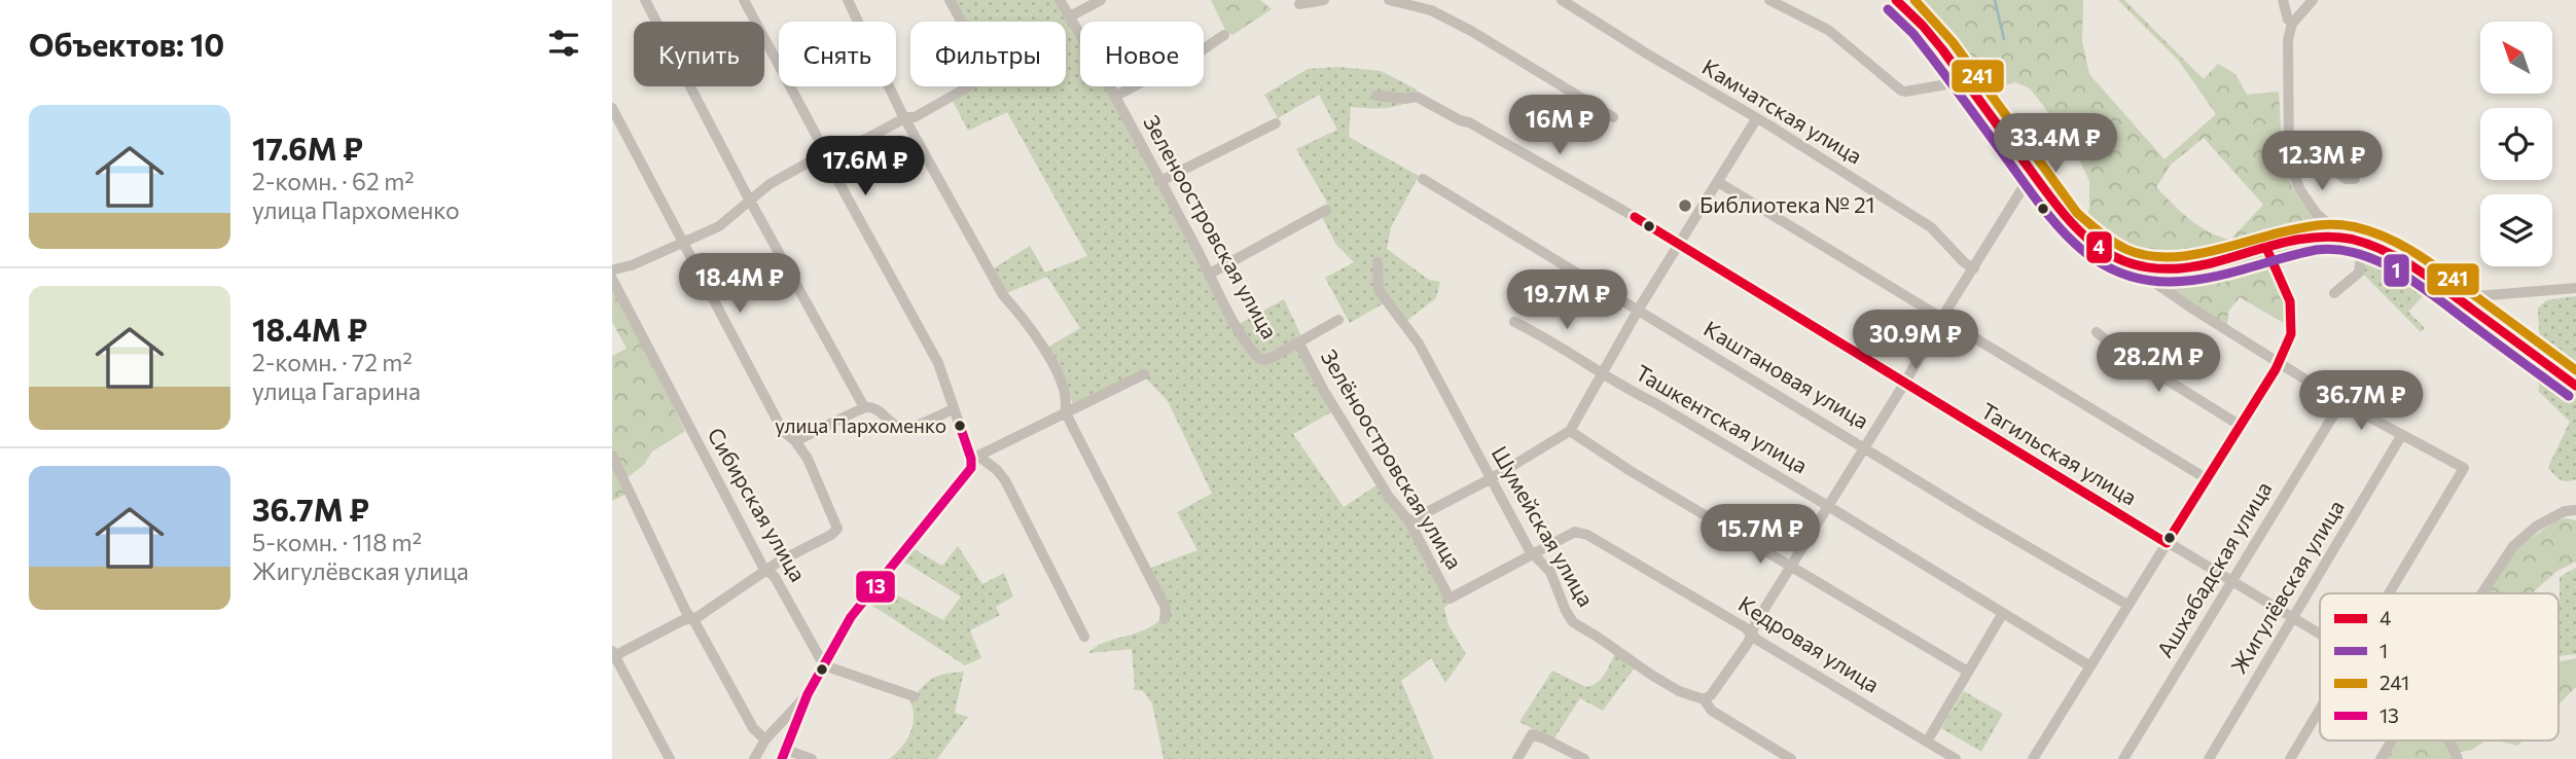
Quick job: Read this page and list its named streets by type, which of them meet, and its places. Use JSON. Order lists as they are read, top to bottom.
{
  "streets": {
    "street": [
      "Камчатская улица",
      "Зеленоостровская улица",
      "Каштановая улица",
      "Ташкентская улица",
      "Тагильская улица",
      "Зелёноостровская улица",
      "Сибирская улица",
      "Шумейская улица",
      "Ашхабадская улица",
      "Жигулёвская улица",
      "Кедровая улица"
    ]
  },
  "crossings": [
    ["Зеленоостровская улица", "Зелёноостровская улица"],
    ["Тагильская улица", "Ашхабадская улица"],
    ["Тагильская улица", "Жигулёвская улица"],
    ["Зелёноостровская улица", "Кедровая улица"],
    ["Шумейская улица", "Кедровая улица"]
  ],
  "places": ["Библиотека № 21", "улица Пархоменко"],
  "lines": [
    "transit line 4",
    "transit line 241",
    "transit line 1",
    "transit line 13"
  ],
  "legend": [
    "4",
    "1",
    "241",
    "13"
  ],
  "north": "top left",
  "page": {
    "heading": "Объектов: 10",
    "chip": [
      "Купить",
      "Снять",
      "Фильтры",
      "Новое"
    ],
    "list": [
      {
        "name": "17.6M ₽",
        "note": "2-комн. · 62 m² · улица Пархоменко"
      },
      {
        "name": "18.4M ₽",
        "note": "2-комн. · 72 m² · улица Гагарина"
      },
      {
        "name": "36.7M ₽",
        "note": "5-комн. · 118 m² · Жигулёвская улица"
      }
    ],
    "price": [
      "16M ₽",
      "33.4M ₽",
      "12.3M ₽",
      "17.6M ₽",
      "18.4M ₽",
      "19.7M ₽",
      "30.9M ₽",
      "28.2M ₽",
      "36.7M ₽",
      "15.7M ₽"
    ]
  }
}
